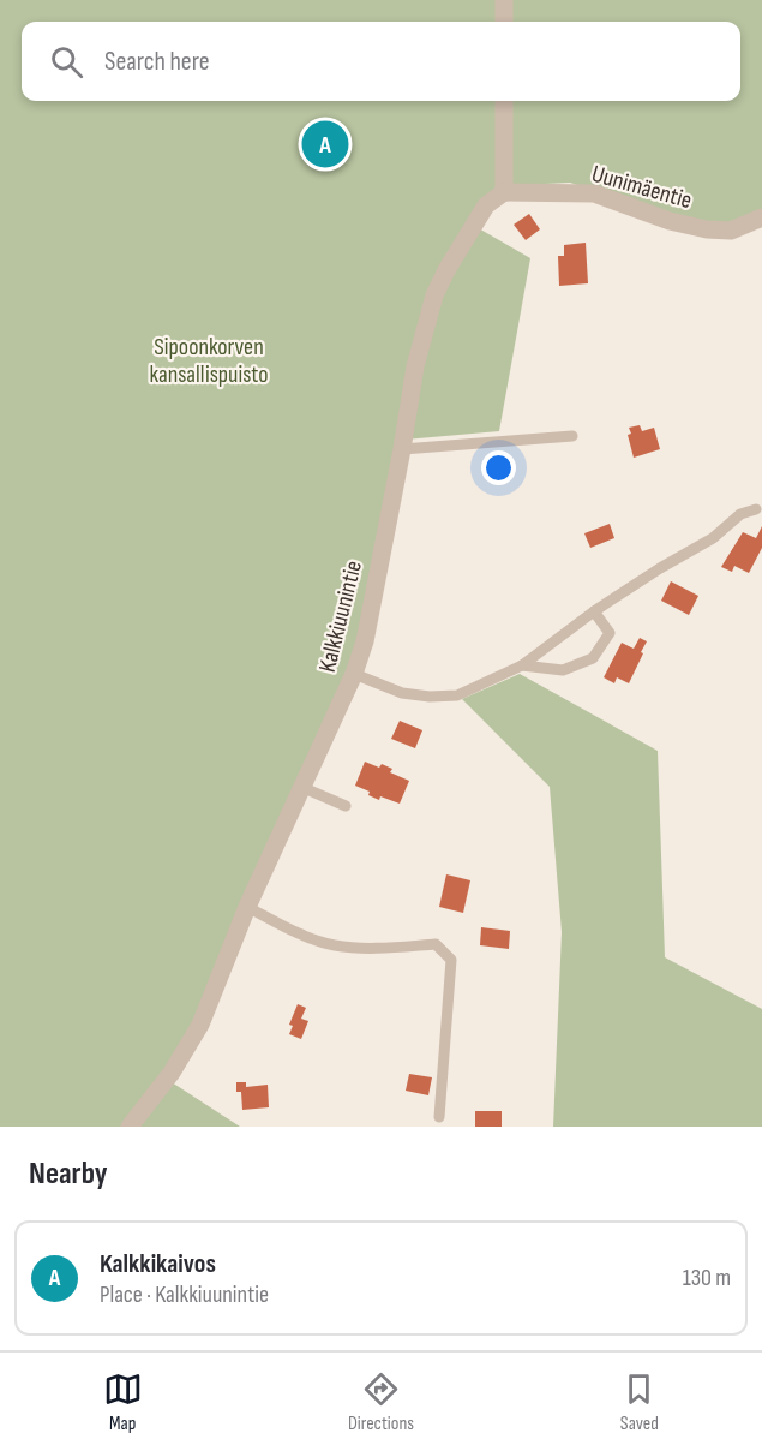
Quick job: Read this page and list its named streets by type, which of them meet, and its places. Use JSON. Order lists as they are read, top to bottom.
{
  "streets": {
    "street": ["Uunimäentie", "Kalkkiuunintie"]
  },
  "crossings": [
    ["Uunimäentie", "Kalkkiuunintie"]
  ],
  "parks": ["Sipoonkorven kansallispuisto"],
  "page": {
    "search": "Search here",
    "pins": "A",
    "heading": "Nearby",
    "list": [
      {
        "mark": "A",
        "name": "Kalkkikaivos",
        "note": "Place · Kalkkiuunintie",
        "value": "130 m"
      }
    ],
    "nav": ["Map", "Directions", "Saved"]
  }
}
